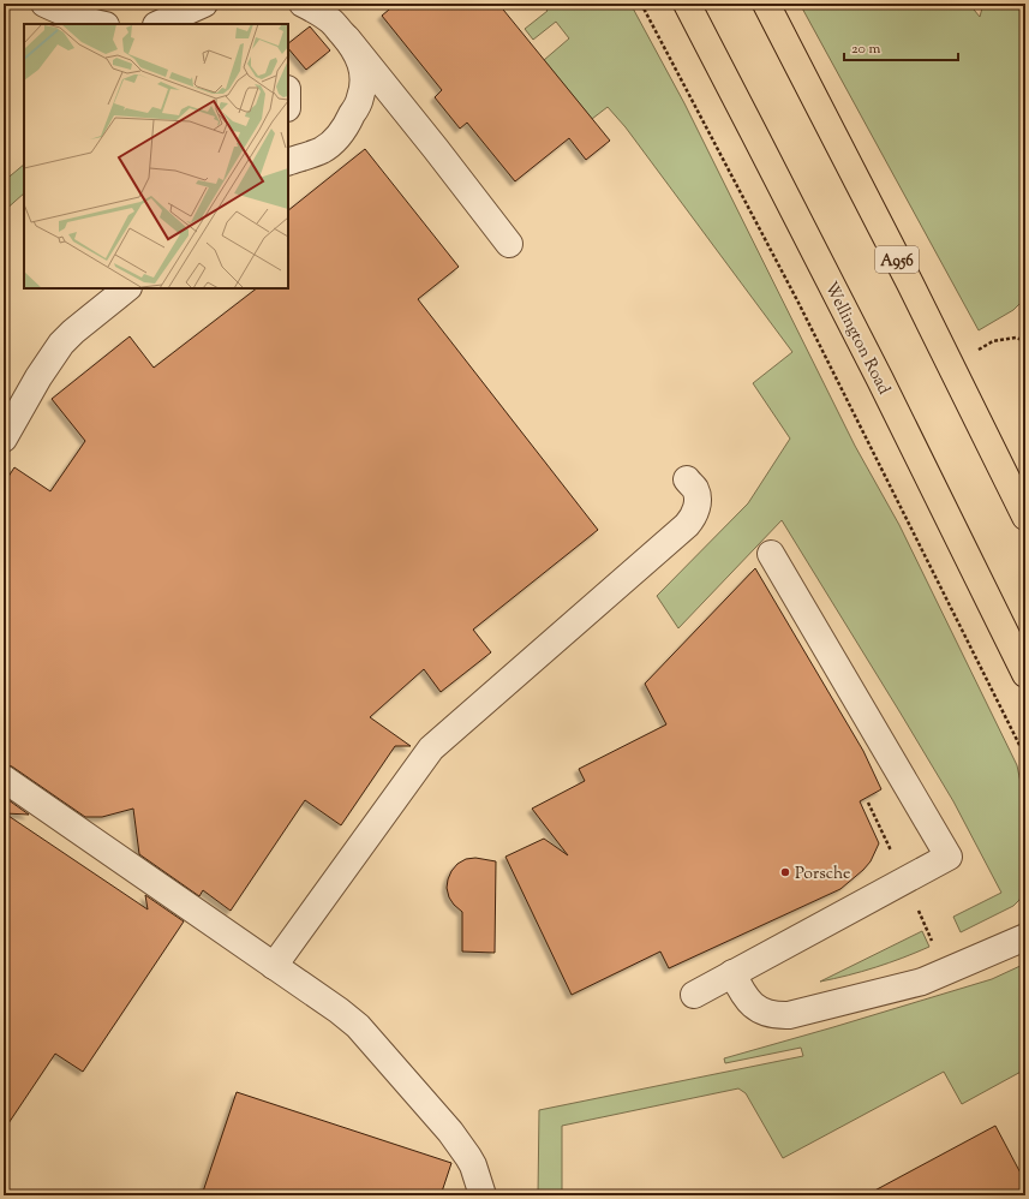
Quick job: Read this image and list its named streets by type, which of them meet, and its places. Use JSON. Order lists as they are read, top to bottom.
{
  "streets": {
    "main road": ["A956", "Wellington Road"]
  },
  "places": ["Porsche"],
  "scale_bar": "20 m"
}
